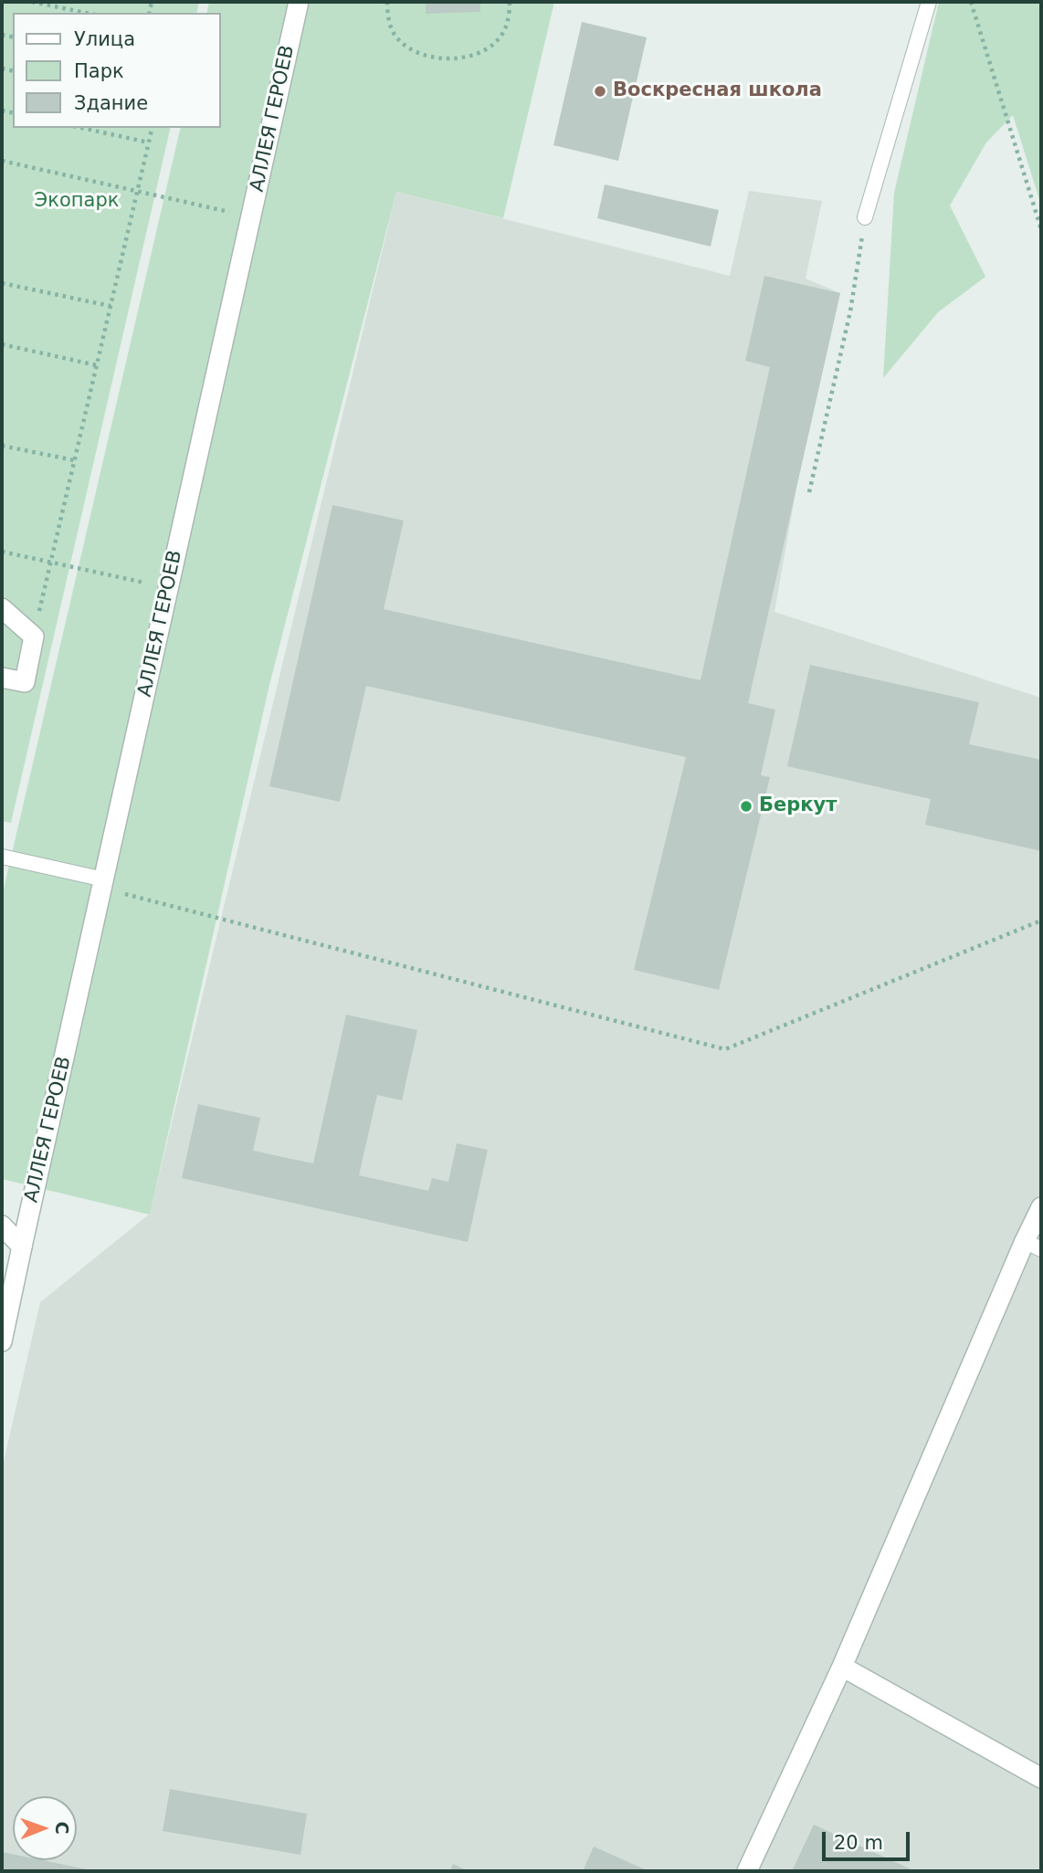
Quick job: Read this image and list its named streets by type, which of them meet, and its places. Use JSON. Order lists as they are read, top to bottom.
{
  "streets": {
    "street": ["АЛЛЕЯ ГЕРОЕВ"]
  },
  "parks": ["Экопарк"],
  "places": ["Воскресная школа", "Беркут"],
  "legend": ["Улица", "Парк", "Здание"],
  "scale_bar": "20 m",
  "north": "right"
}
